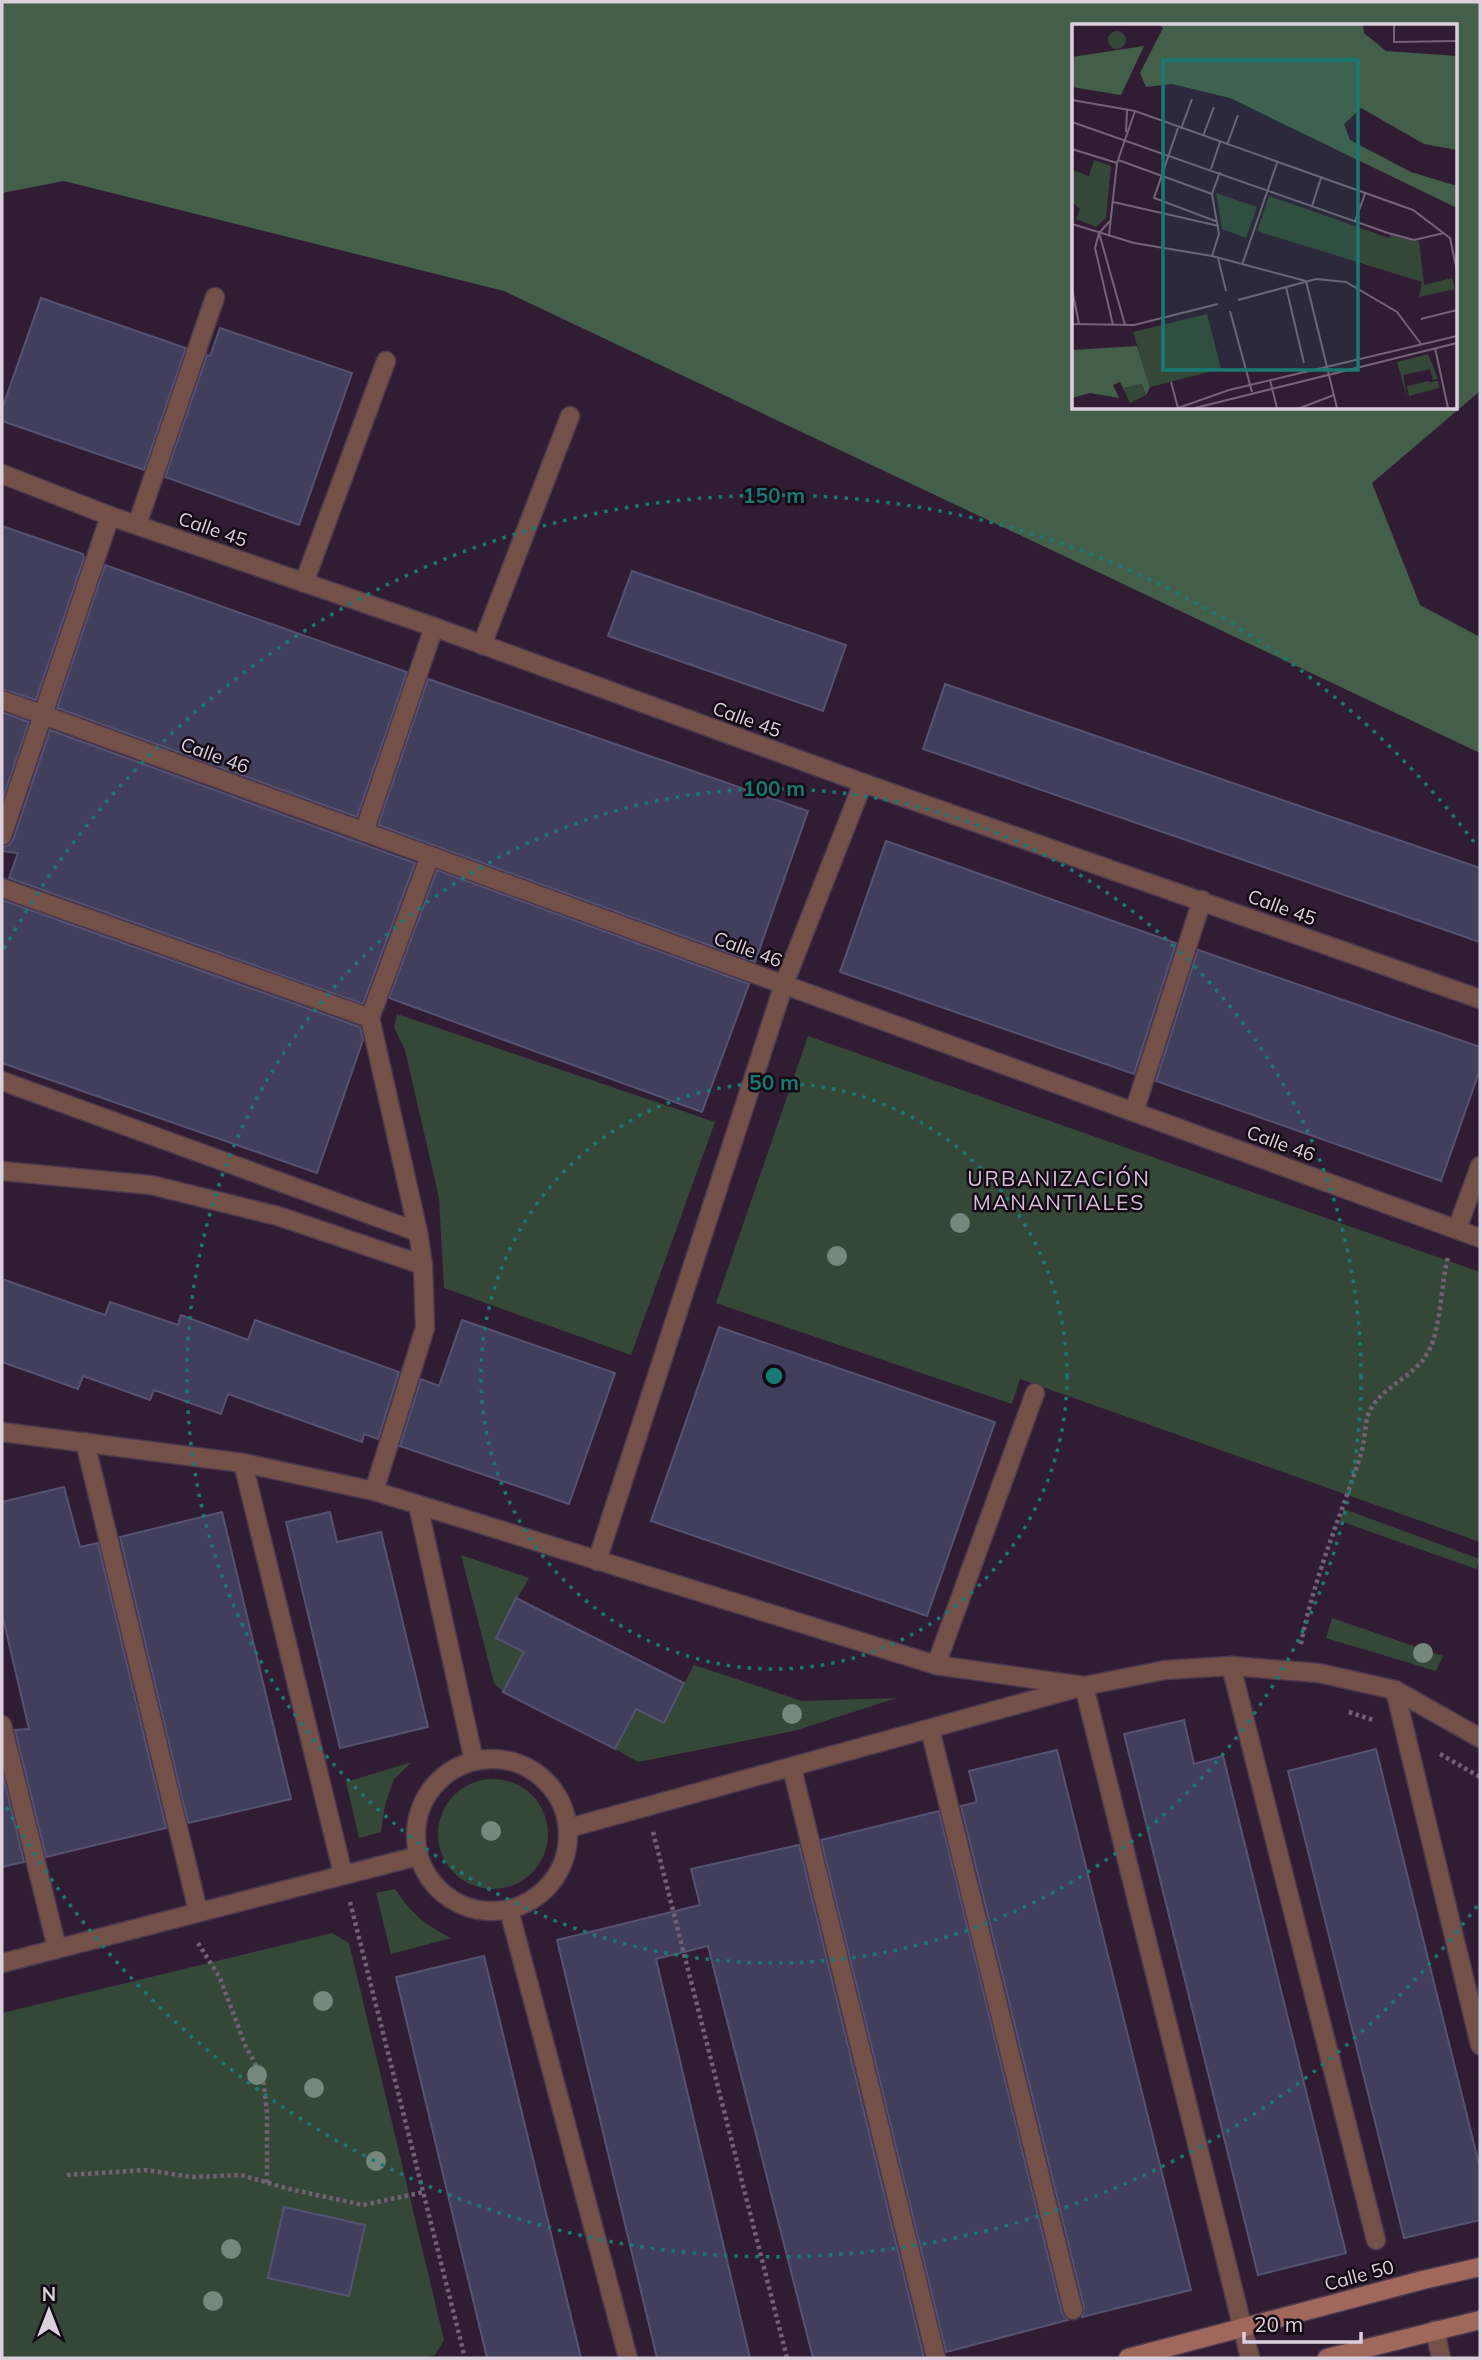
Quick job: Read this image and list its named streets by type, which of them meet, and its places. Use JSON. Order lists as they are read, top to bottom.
{
  "streets": {
    "main road": ["Calle 50"],
    "street": ["Calle 45", "Calle 46"]
  },
  "districts": ["URBANIZACIÓN MANANTIALES"],
  "scale_bar": "20 m",
  "north": "top",
  "rings": ["150 m", "100 m", "50 m"]
}
